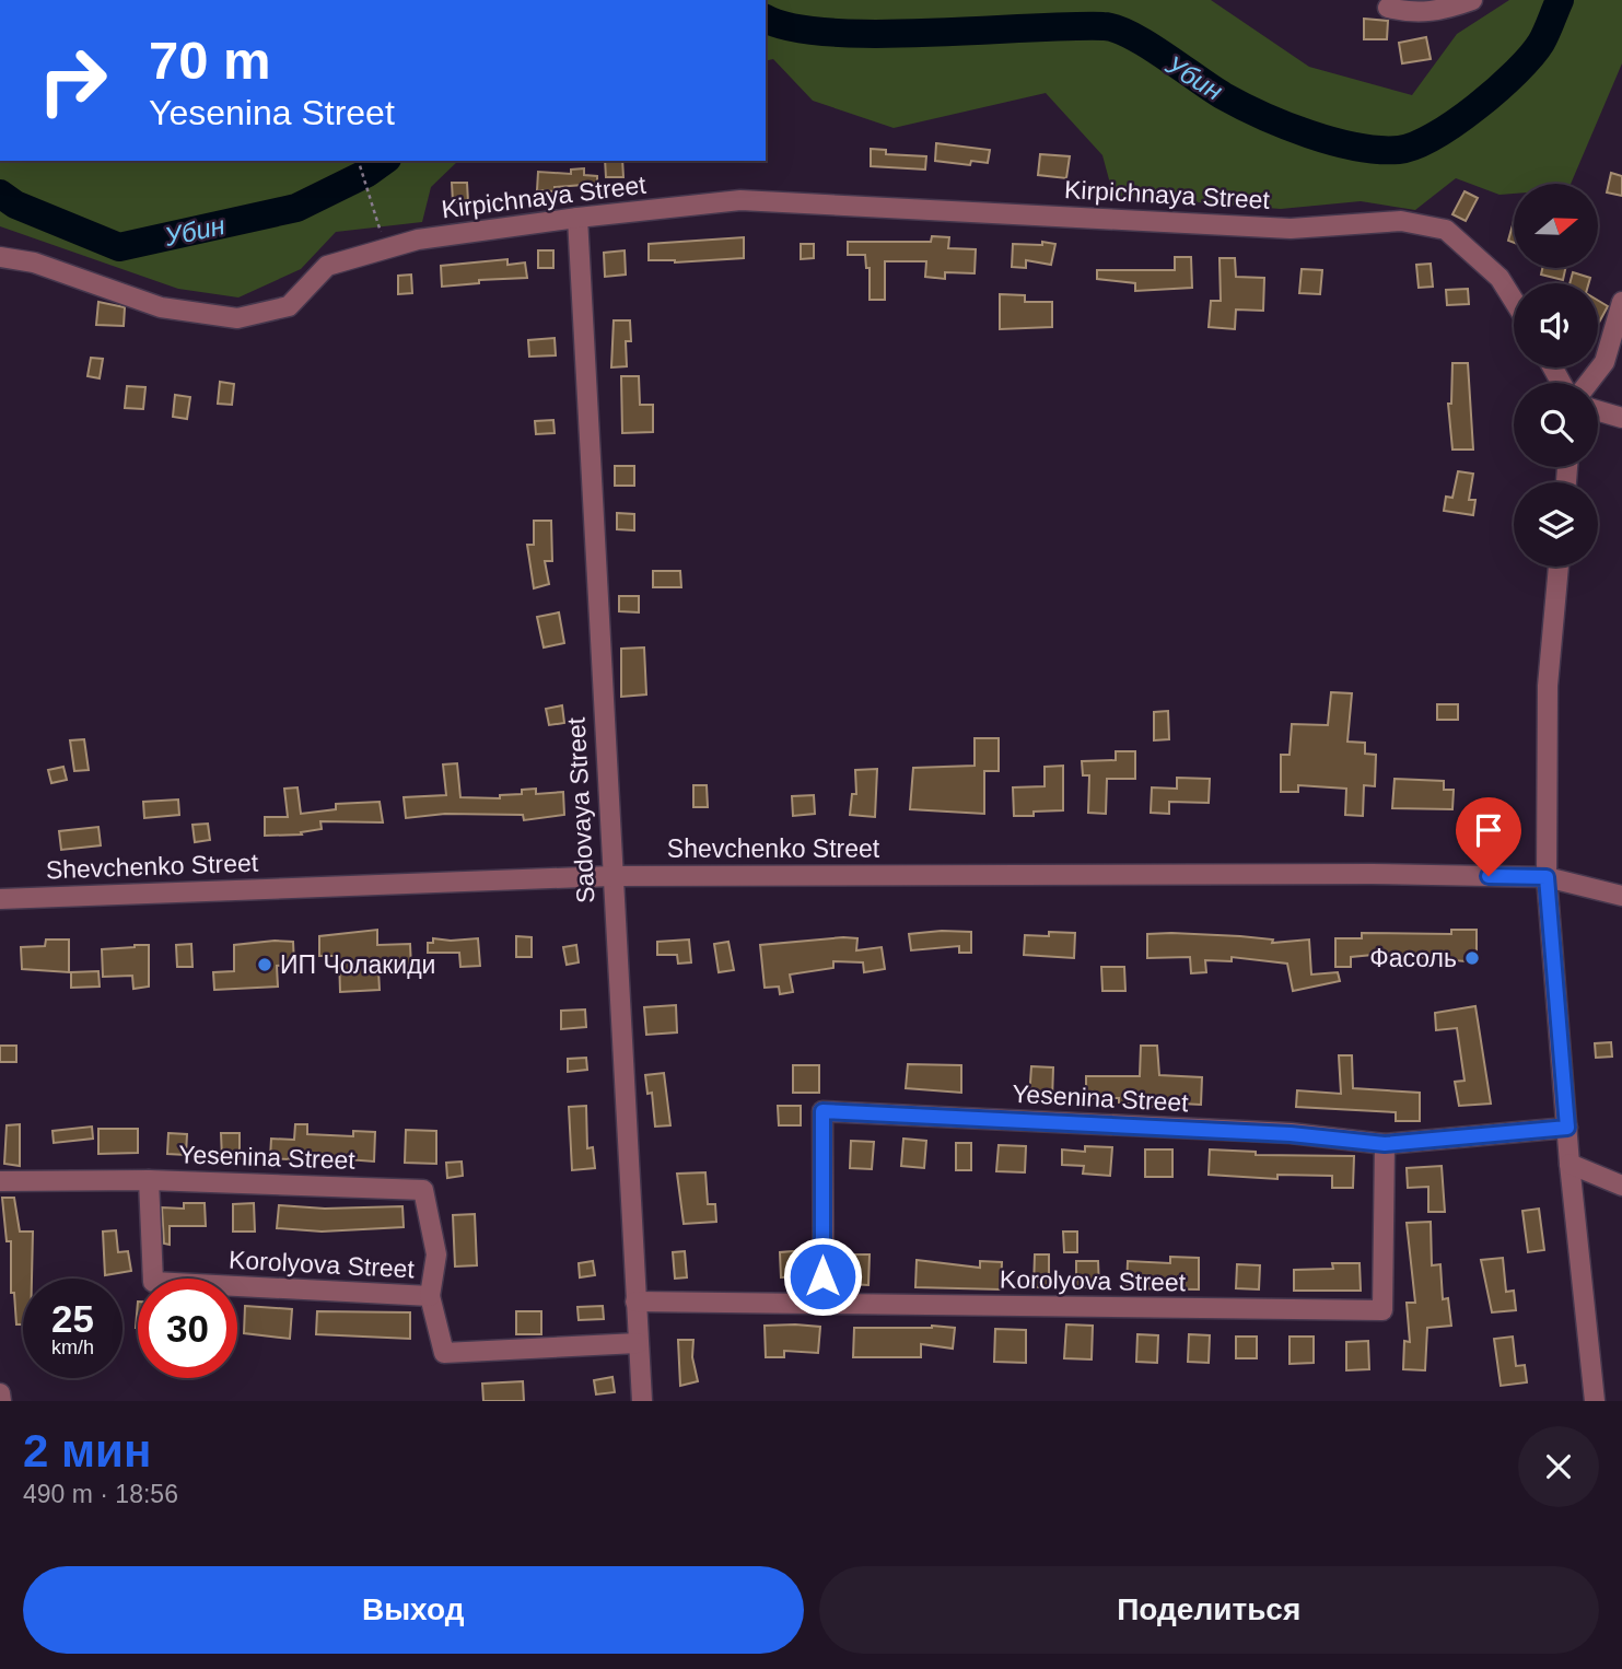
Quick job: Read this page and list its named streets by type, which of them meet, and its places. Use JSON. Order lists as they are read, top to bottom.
{
  "streets": {
    "street": [
      "Kirpichnaya Street",
      "Sadovaya Street",
      "Shevchenko Street",
      "Yesenina Street",
      "Korolyova Street"
    ]
  },
  "crossings": [
    ["Kirpichnaya Street", "Sadovaya Street"],
    ["Sadovaya Street", "Shevchenko Street"],
    ["Sadovaya Street", "Korolyova Street"],
    ["Yesenina Street", "Korolyova Street"]
  ],
  "water": ["Убин"],
  "places": ["Фасоль", "ИП Чолакиди"],
  "north": "right",
  "page": {
    "turn": ["70 m", "Yesenina Street"],
    "speed": "25 km/h",
    "limit": "30",
    "heading": ["2 мин", "490 m · 18:56"],
    "buttons": ["Выход", "Поделиться"]
  }
}
